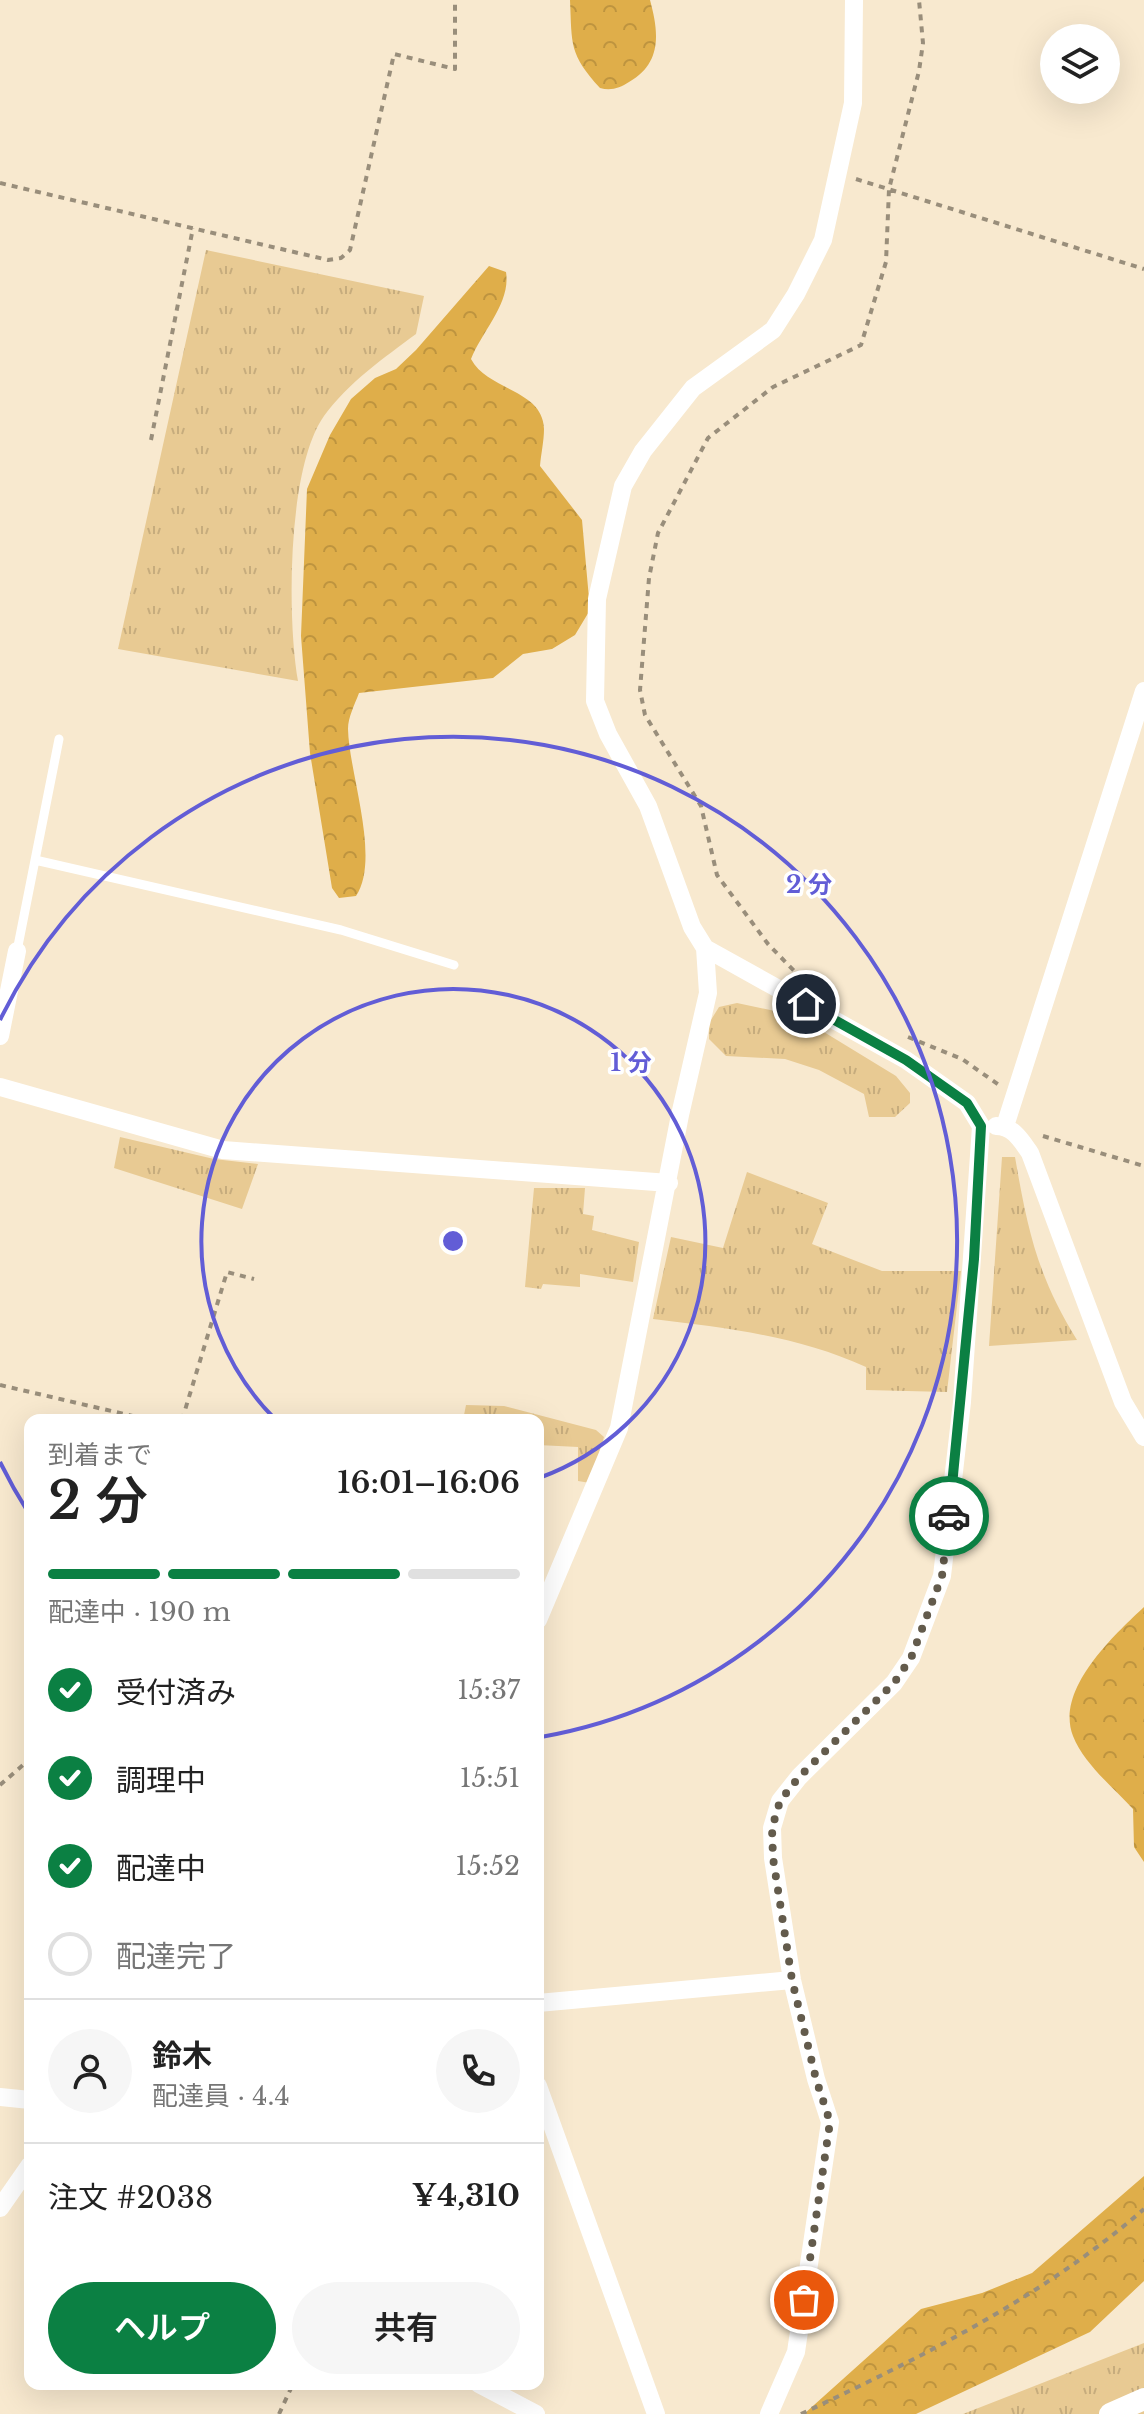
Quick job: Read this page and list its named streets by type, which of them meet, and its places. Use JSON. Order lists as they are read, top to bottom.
{
  "page": {
    "heading": ["2 分", "到着まで", "16:01–16:06"],
    "panel": [
      "鈴木",
      "配達員 · 4.4",
      "注文 #2038",
      "¥4,310"
    ],
    "bar": "配達中 · 190 m",
    "list": [
      ["受付済み", "15:37"],
      ["調理中", "15:51"],
      ["配達中", "15:52"],
      "配達完了"
    ],
    "buttons": ["ヘルプ", "共有"]
  },
  "rings": ["2 分", "1 分"]
}
